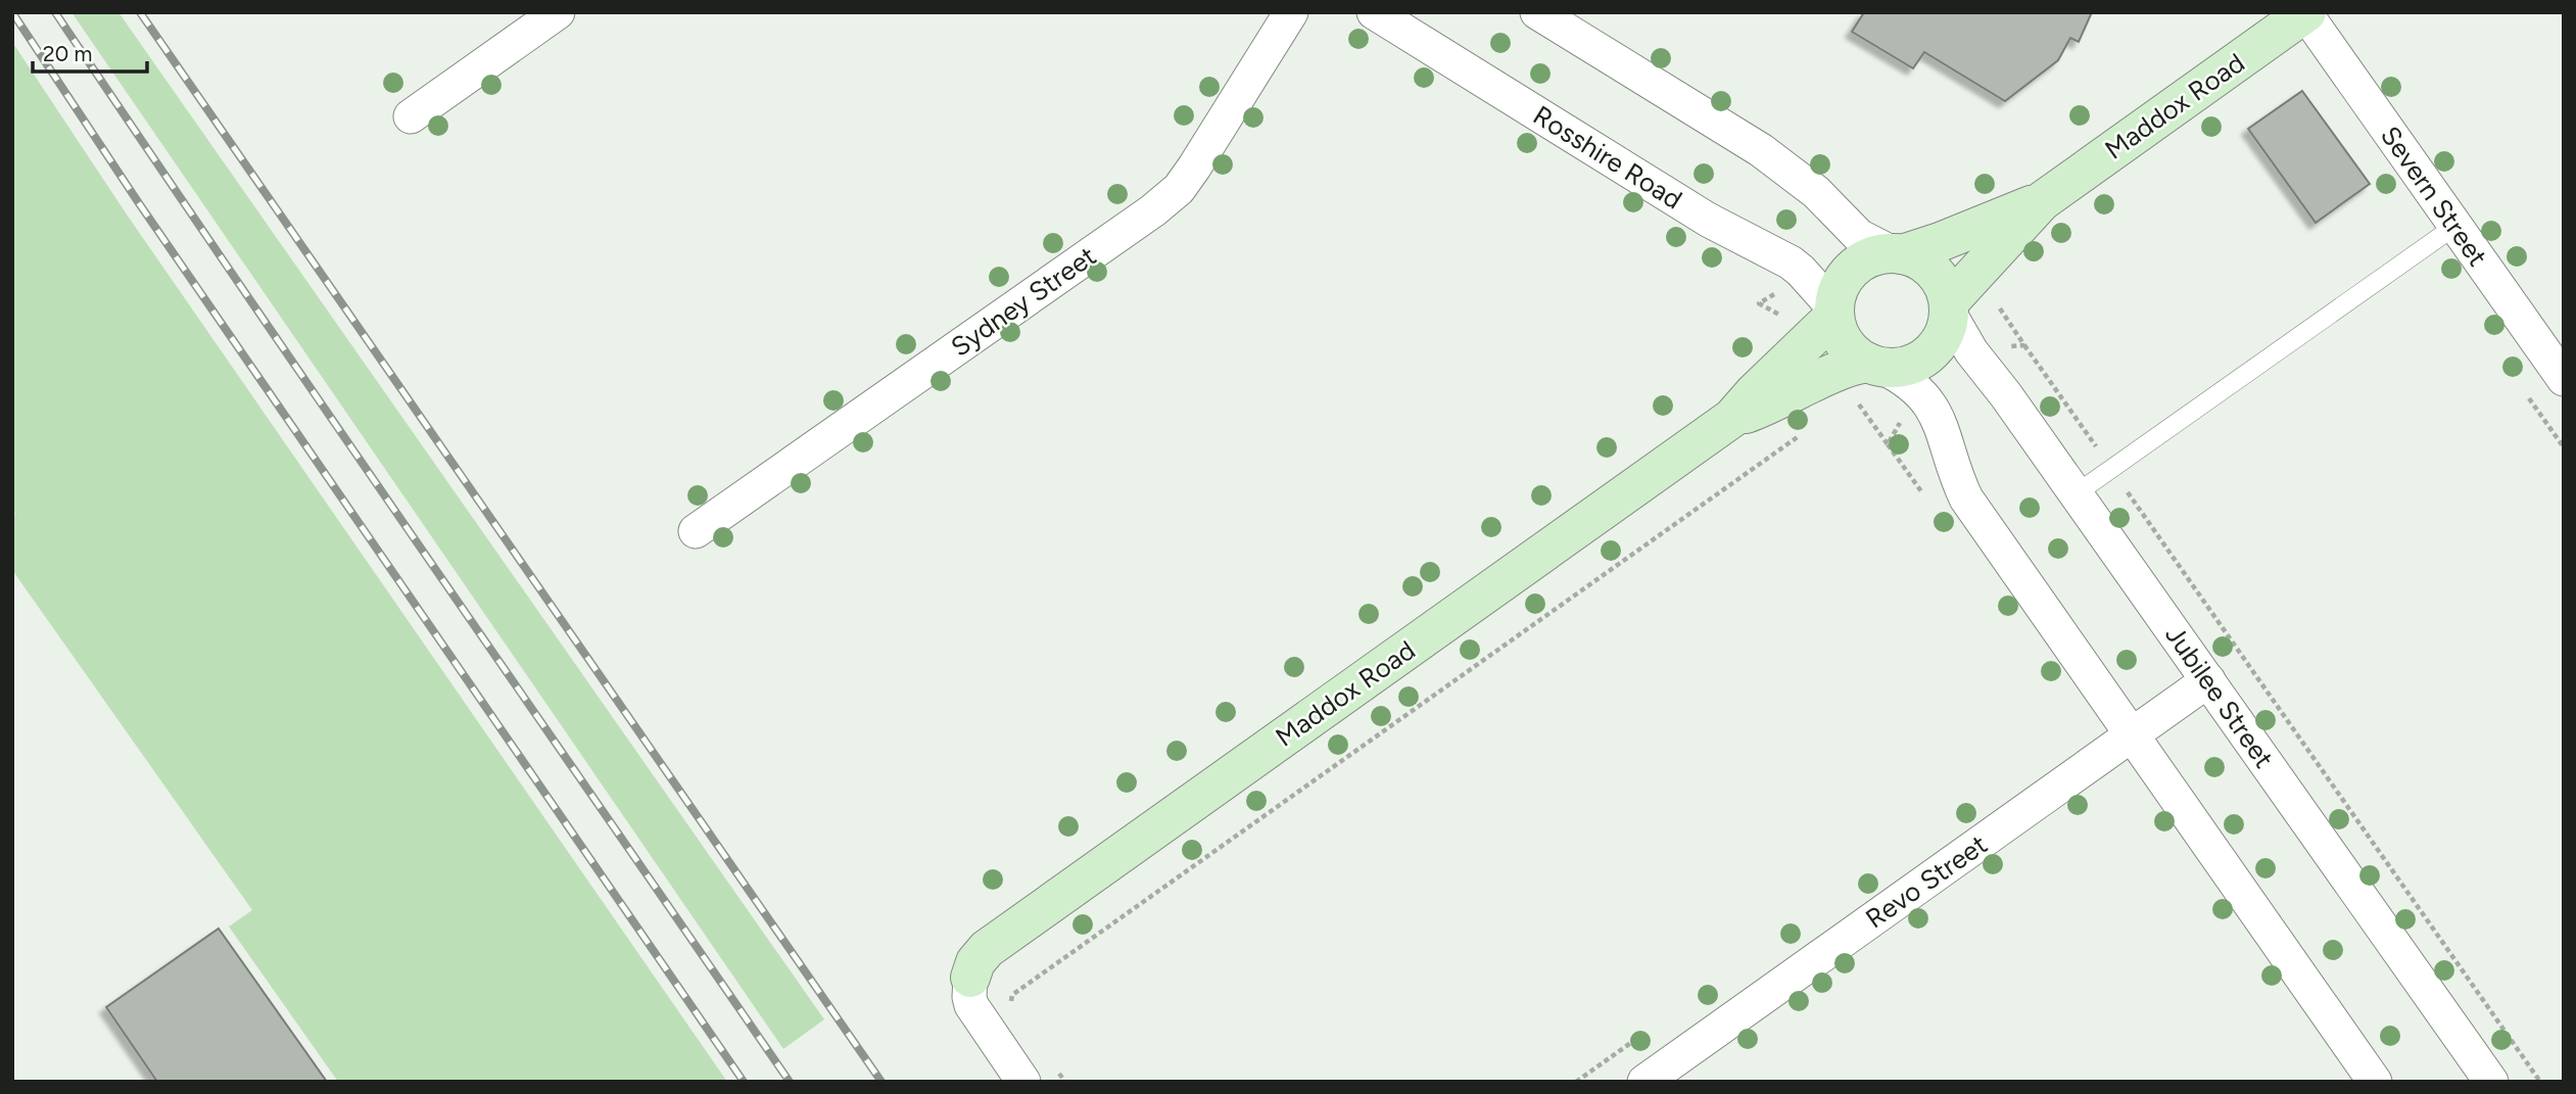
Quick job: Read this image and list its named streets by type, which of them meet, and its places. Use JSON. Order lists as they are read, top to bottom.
{
  "streets": {
    "street": [
      "Maddox Road",
      "Rosshire Road",
      "Severn Street",
      "Sydney Street",
      "Jubilee Street",
      "Revo Street"
    ]
  },
  "crossings": [
    ["Maddox Road", "Rosshire Road"],
    ["Maddox Road", "Severn Street"],
    ["Maddox Road", "Jubilee Street"],
    ["Rosshire Road", "Jubilee Street"],
    ["Jubilee Street", "Revo Street"]
  ],
  "scale_bar": "20 m"
}
